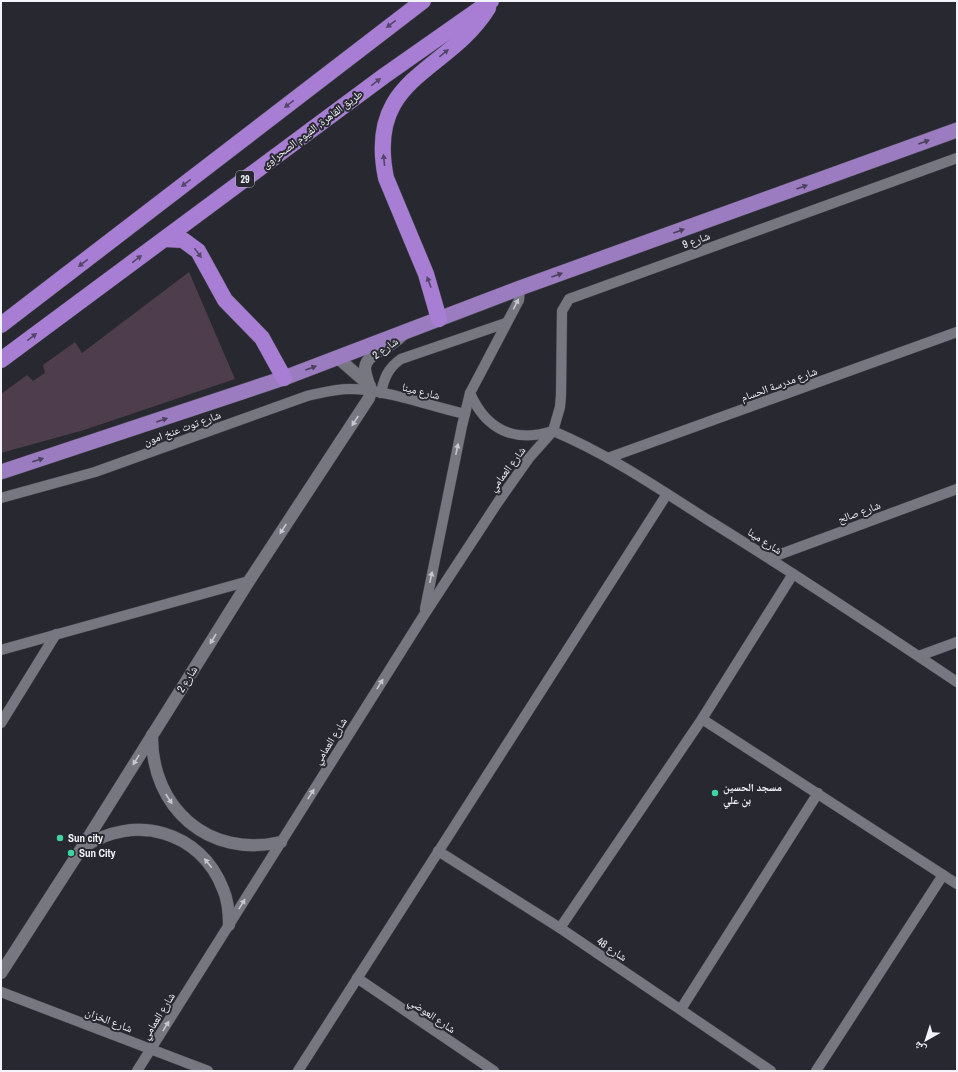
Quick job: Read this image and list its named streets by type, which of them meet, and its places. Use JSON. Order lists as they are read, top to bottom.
{
  "streets": {
    "highway": ["طريق القاهرة, الفيوم الصحراوى", "29"],
    "street": [
      "شارع 9",
      "شارع 2",
      "شارع مدرسة الحسام",
      "شارع مينا",
      "شارع توت عنخ امون",
      "شارع العمامي",
      "شارع صالح",
      "شارع 48",
      "شارع العوضي",
      "شارع الخزان"
    ]
  },
  "crossings": [
    ["شارع 9", "شارع مينا"],
    ["شارع 9", "شارع العمامي"],
    ["شارع 2", "شارع مينا"],
    ["شارع 2", "شارع توت عنخ امون"],
    ["شارع مدرسة الحسام", "شارع مينا"],
    ["شارع مينا", "شارع توت عنخ امون"],
    ["شارع مينا", "شارع العمامي"],
    ["شارع مينا", "شارع صالح"],
    ["شارع العمامي", "شارع الخزان"]
  ],
  "one_way": ["شارع 2", "شارع العمامي"],
  "places": ["مسجد الحسين بن علي", "Sun city", "Sun City"],
  "north": "bottom left"
}
